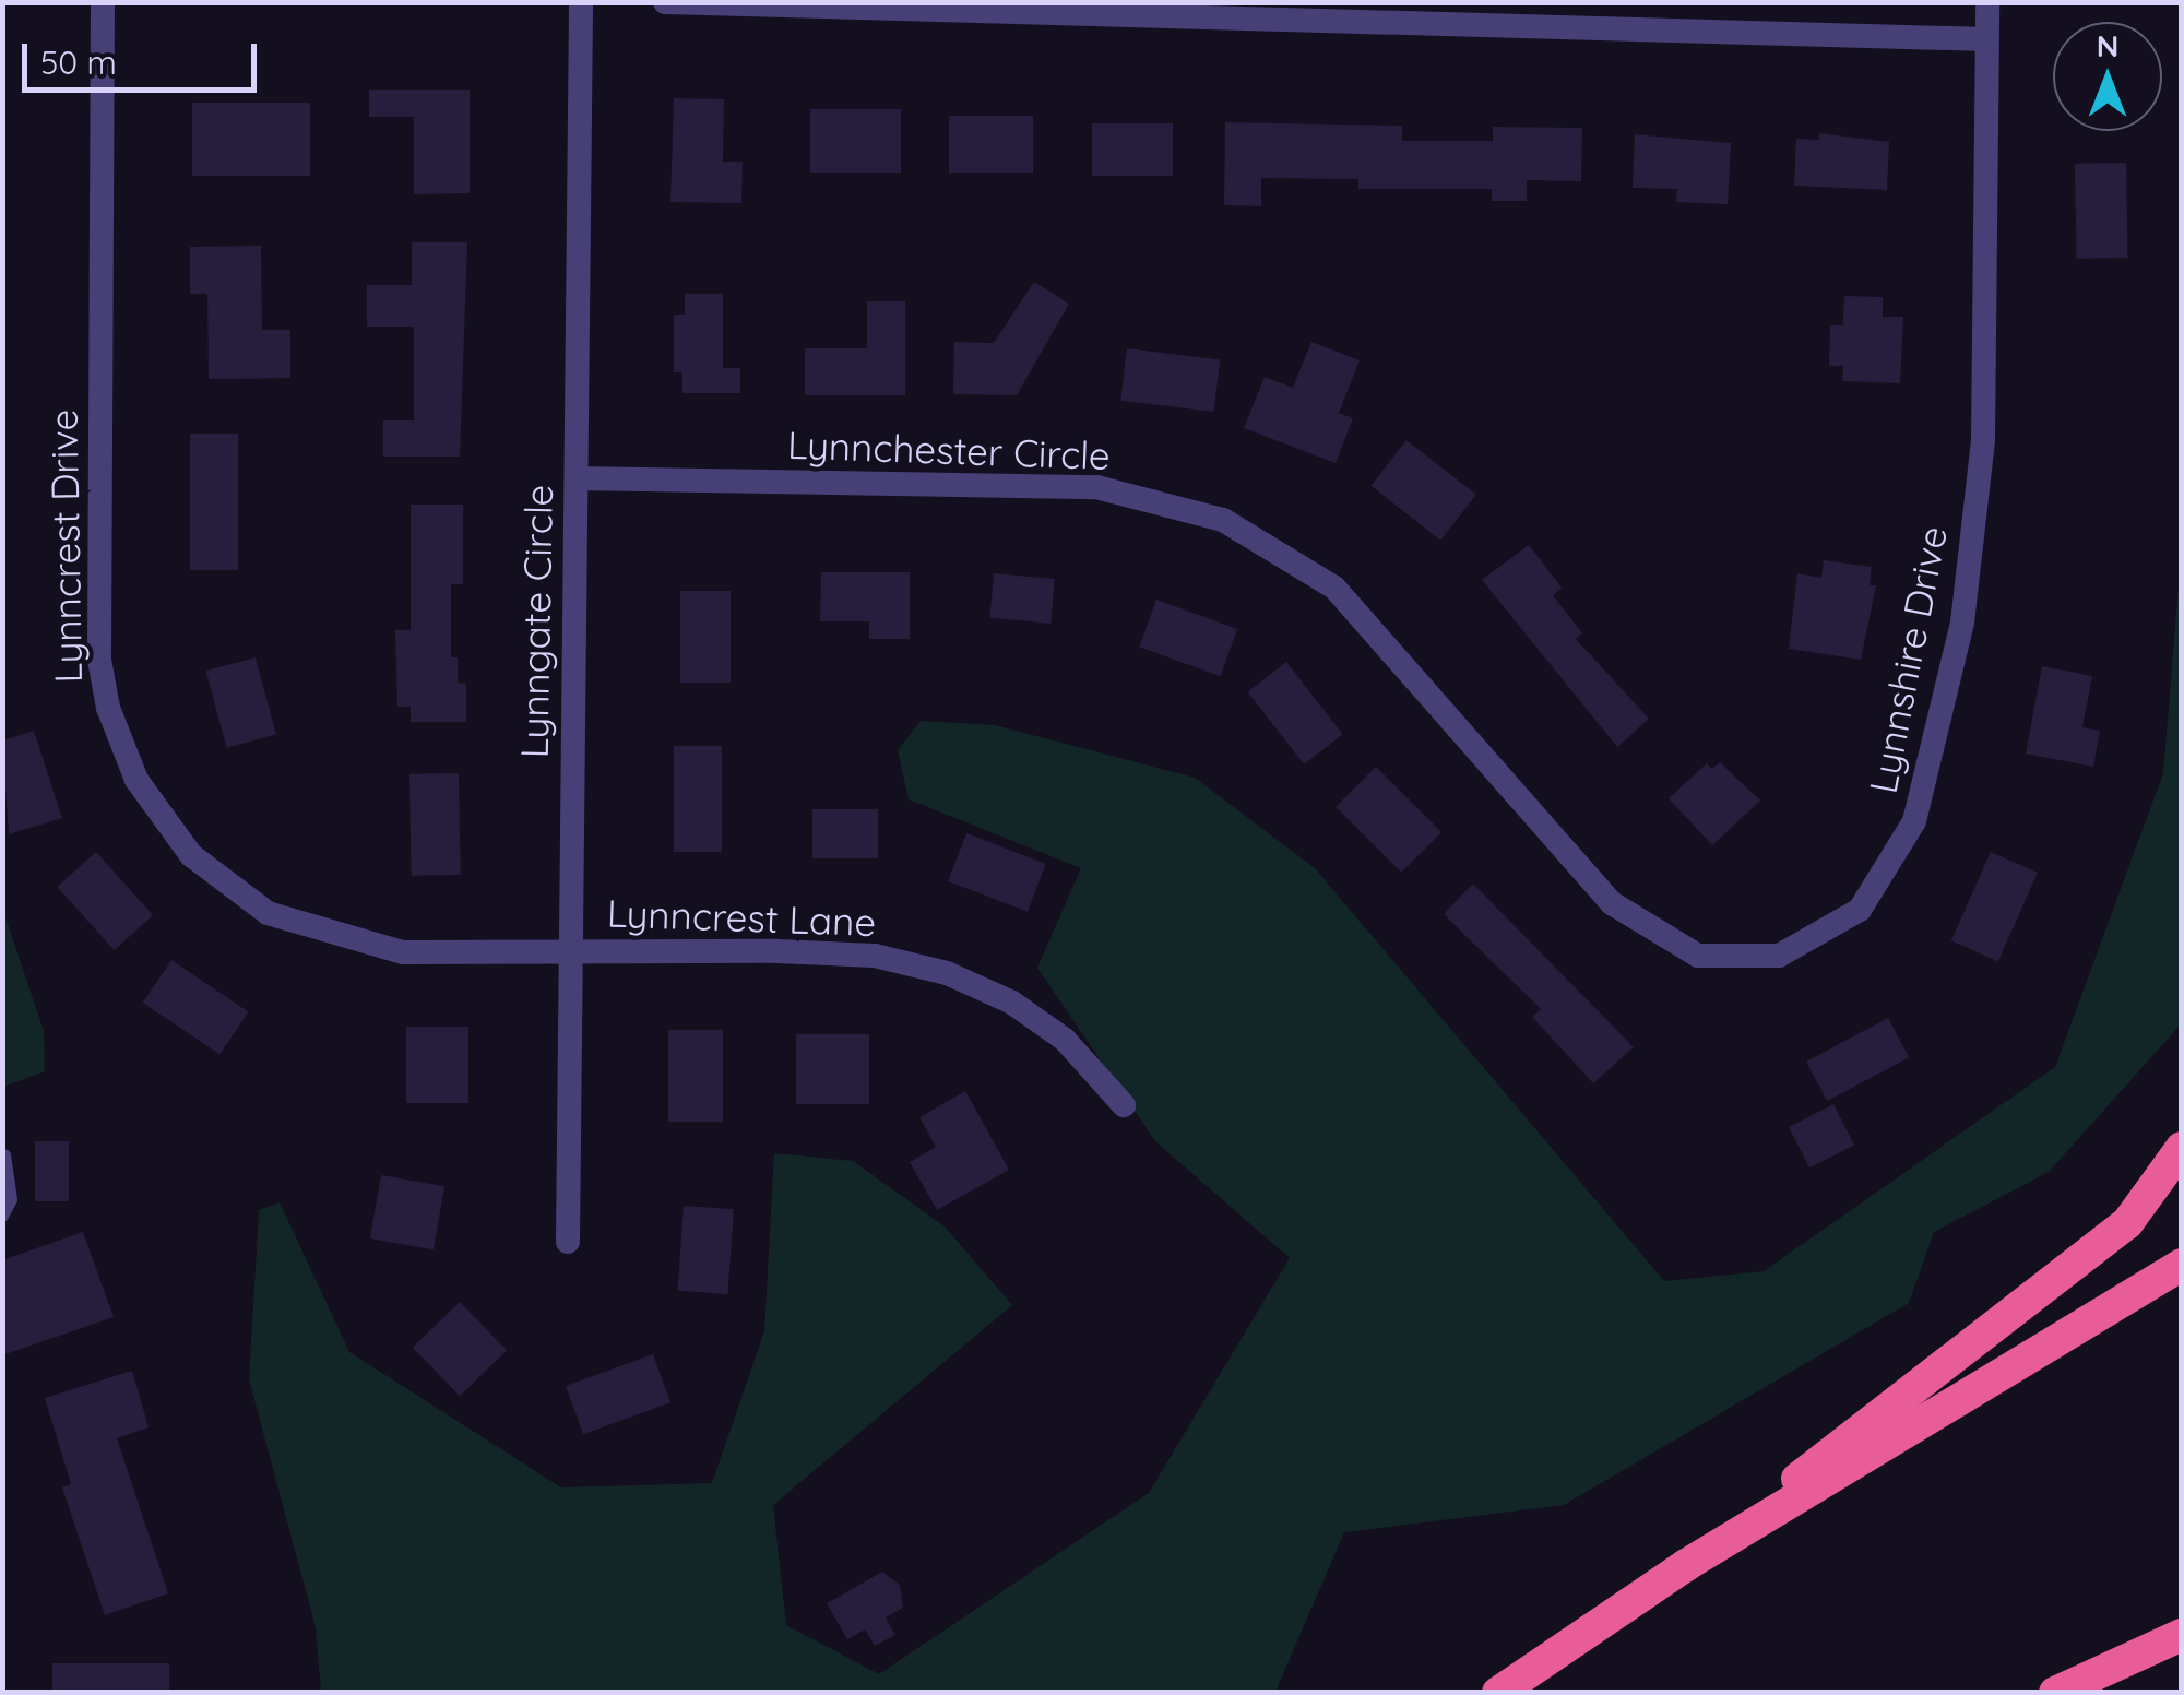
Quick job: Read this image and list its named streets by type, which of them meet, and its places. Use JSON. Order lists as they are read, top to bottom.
{
  "streets": {
    "street": [
      "Lynnchester Circle",
      "Lynncrest Drive",
      "Lynngate Circle",
      "Lynnshire Drive",
      "Lynncrest Lane"
    ]
  },
  "crossings": [
    ["Lynnchester Circle", "Lynngate Circle"],
    ["Lynnchester Circle", "Lynnshire Drive"],
    ["Lynncrest Drive", "Lynngate Circle"],
    ["Lynncrest Drive", "Lynncrest Lane"],
    ["Lynngate Circle", "Lynncrest Lane"]
  ],
  "scale_bar": "50 m",
  "north": "top"
}
